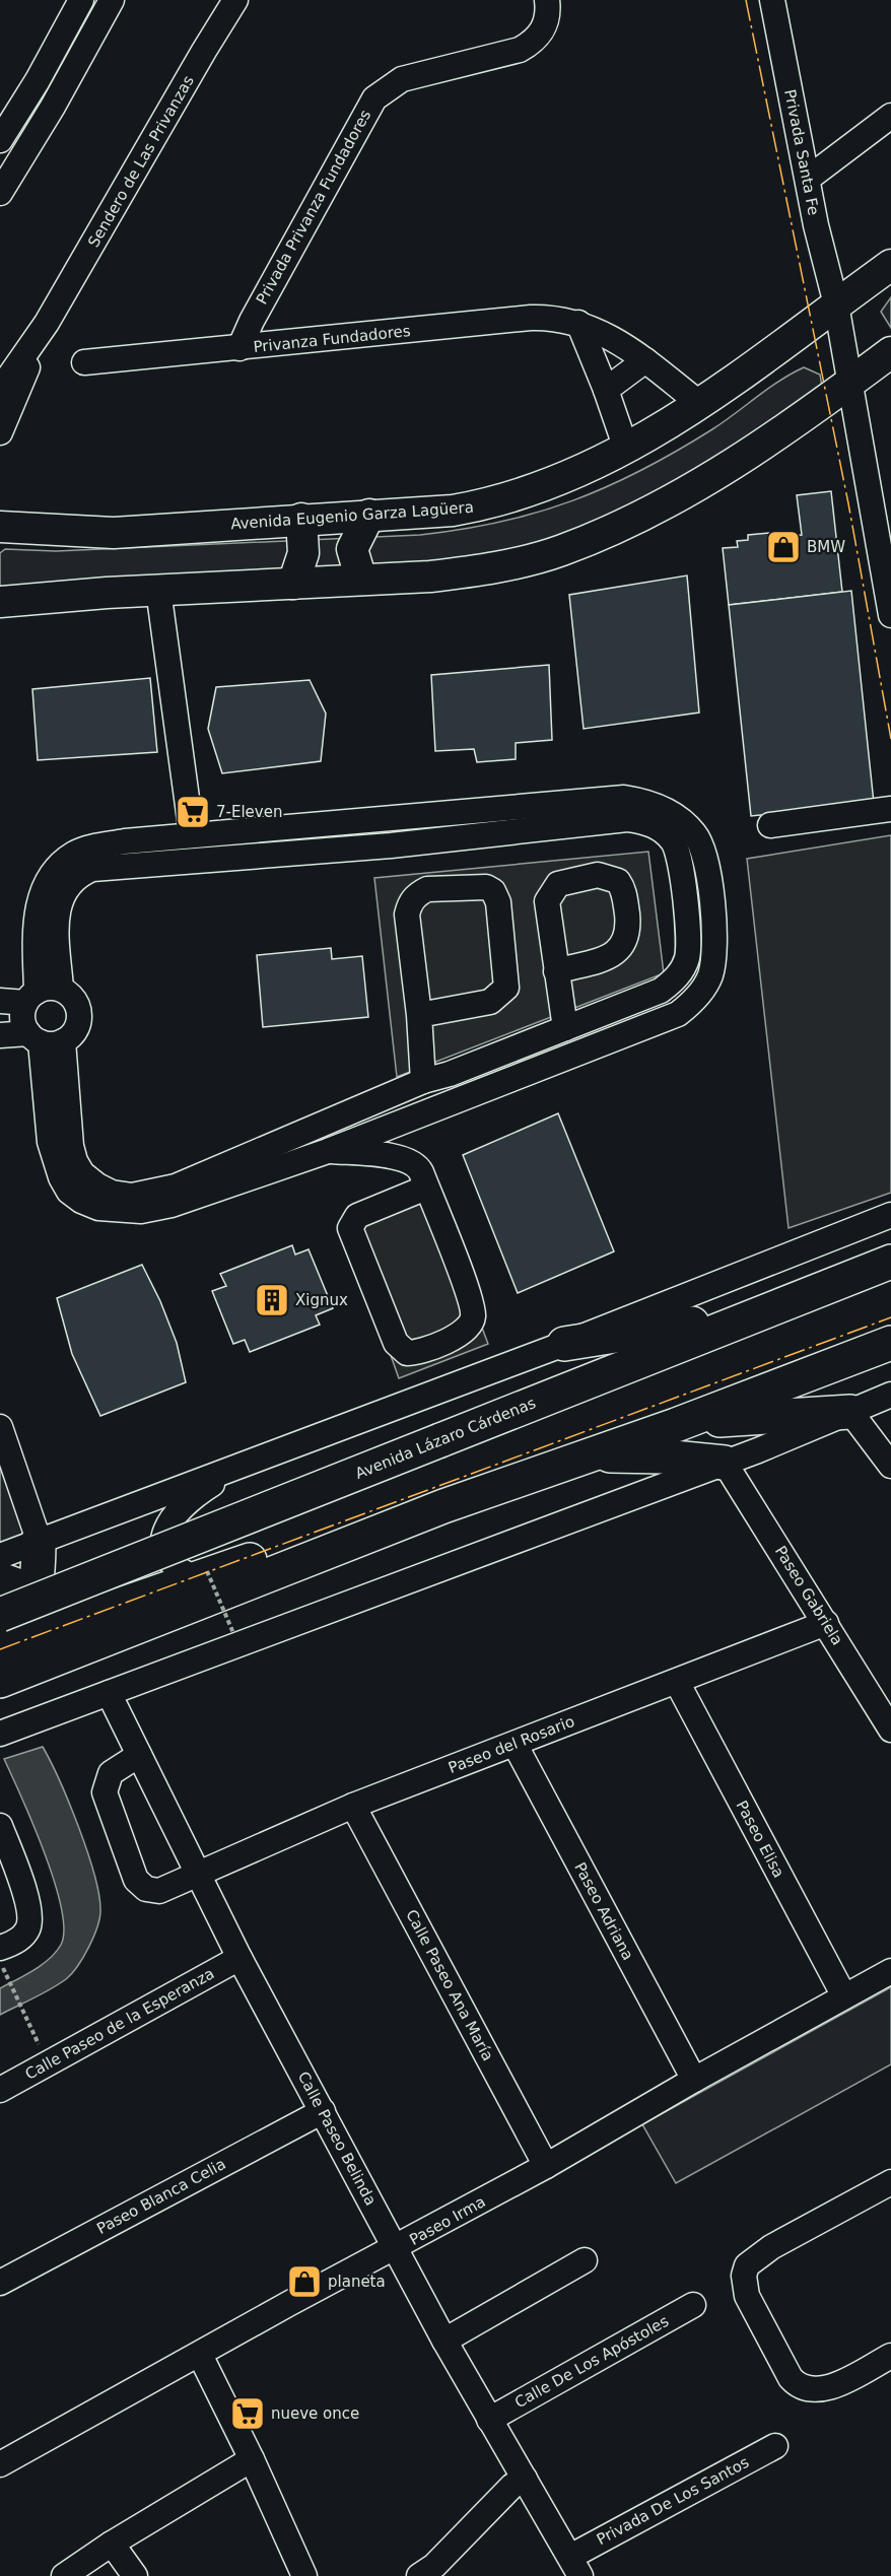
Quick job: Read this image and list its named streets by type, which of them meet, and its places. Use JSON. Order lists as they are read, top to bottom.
{
  "streets": {
    "highway": ["Avenida Lázaro Cárdenas"],
    "main road": ["Avenida Eugenio Garza Lagüera"],
    "street": [
      "Privada Santa Fe",
      "Sendero de Las Privanzas",
      "Privada Privanza Fundadores",
      "Privanza Fundadores",
      "Paseo Gabriela",
      "Paseo del Rosario",
      "Paseo Elisa",
      "Paseo Adriana",
      "Calle Paseo Ana María",
      "Calle Paseo de la Esperanza",
      "Calle Paseo Belinda",
      "Paseo Blanca Celia",
      "Paseo Irma",
      "Calle De Los Apóstoles",
      "Privada De Los Santos"
    ]
  },
  "crossings": [
    ["Privada Santa Fe", "Avenida Eugenio Garza Lagüera"],
    ["Privada Privanza Fundadores", "Privanza Fundadores"],
    ["Privanza Fundadores", "Avenida Eugenio Garza Lagüera"],
    ["Paseo Gabriela", "Paseo del Rosario"],
    ["Paseo del Rosario", "Paseo Elisa"],
    ["Paseo del Rosario", "Paseo Adriana"],
    ["Paseo del Rosario", "Calle Paseo Ana María"],
    ["Paseo del Rosario", "Calle Paseo Belinda"],
    ["Paseo Elisa", "Paseo Irma"],
    ["Paseo Adriana", "Paseo Irma"],
    ["Calle Paseo Ana María", "Paseo Irma"],
    ["Calle Paseo de la Esperanza", "Calle Paseo Belinda"],
    ["Calle Paseo Belinda", "Paseo Blanca Celia"],
    ["Calle Paseo Belinda", "Paseo Irma"],
    ["Calle Paseo Belinda", "Calle De Los Apóstoles"],
    ["Calle Paseo Belinda", "Privada De Los Santos"]
  ],
  "places": {
    "shop": ["BMW", "planeta"],
    "supermarket": ["7-Eleven", "nueve once"],
    "building": ["Xignux"]
  }
}
